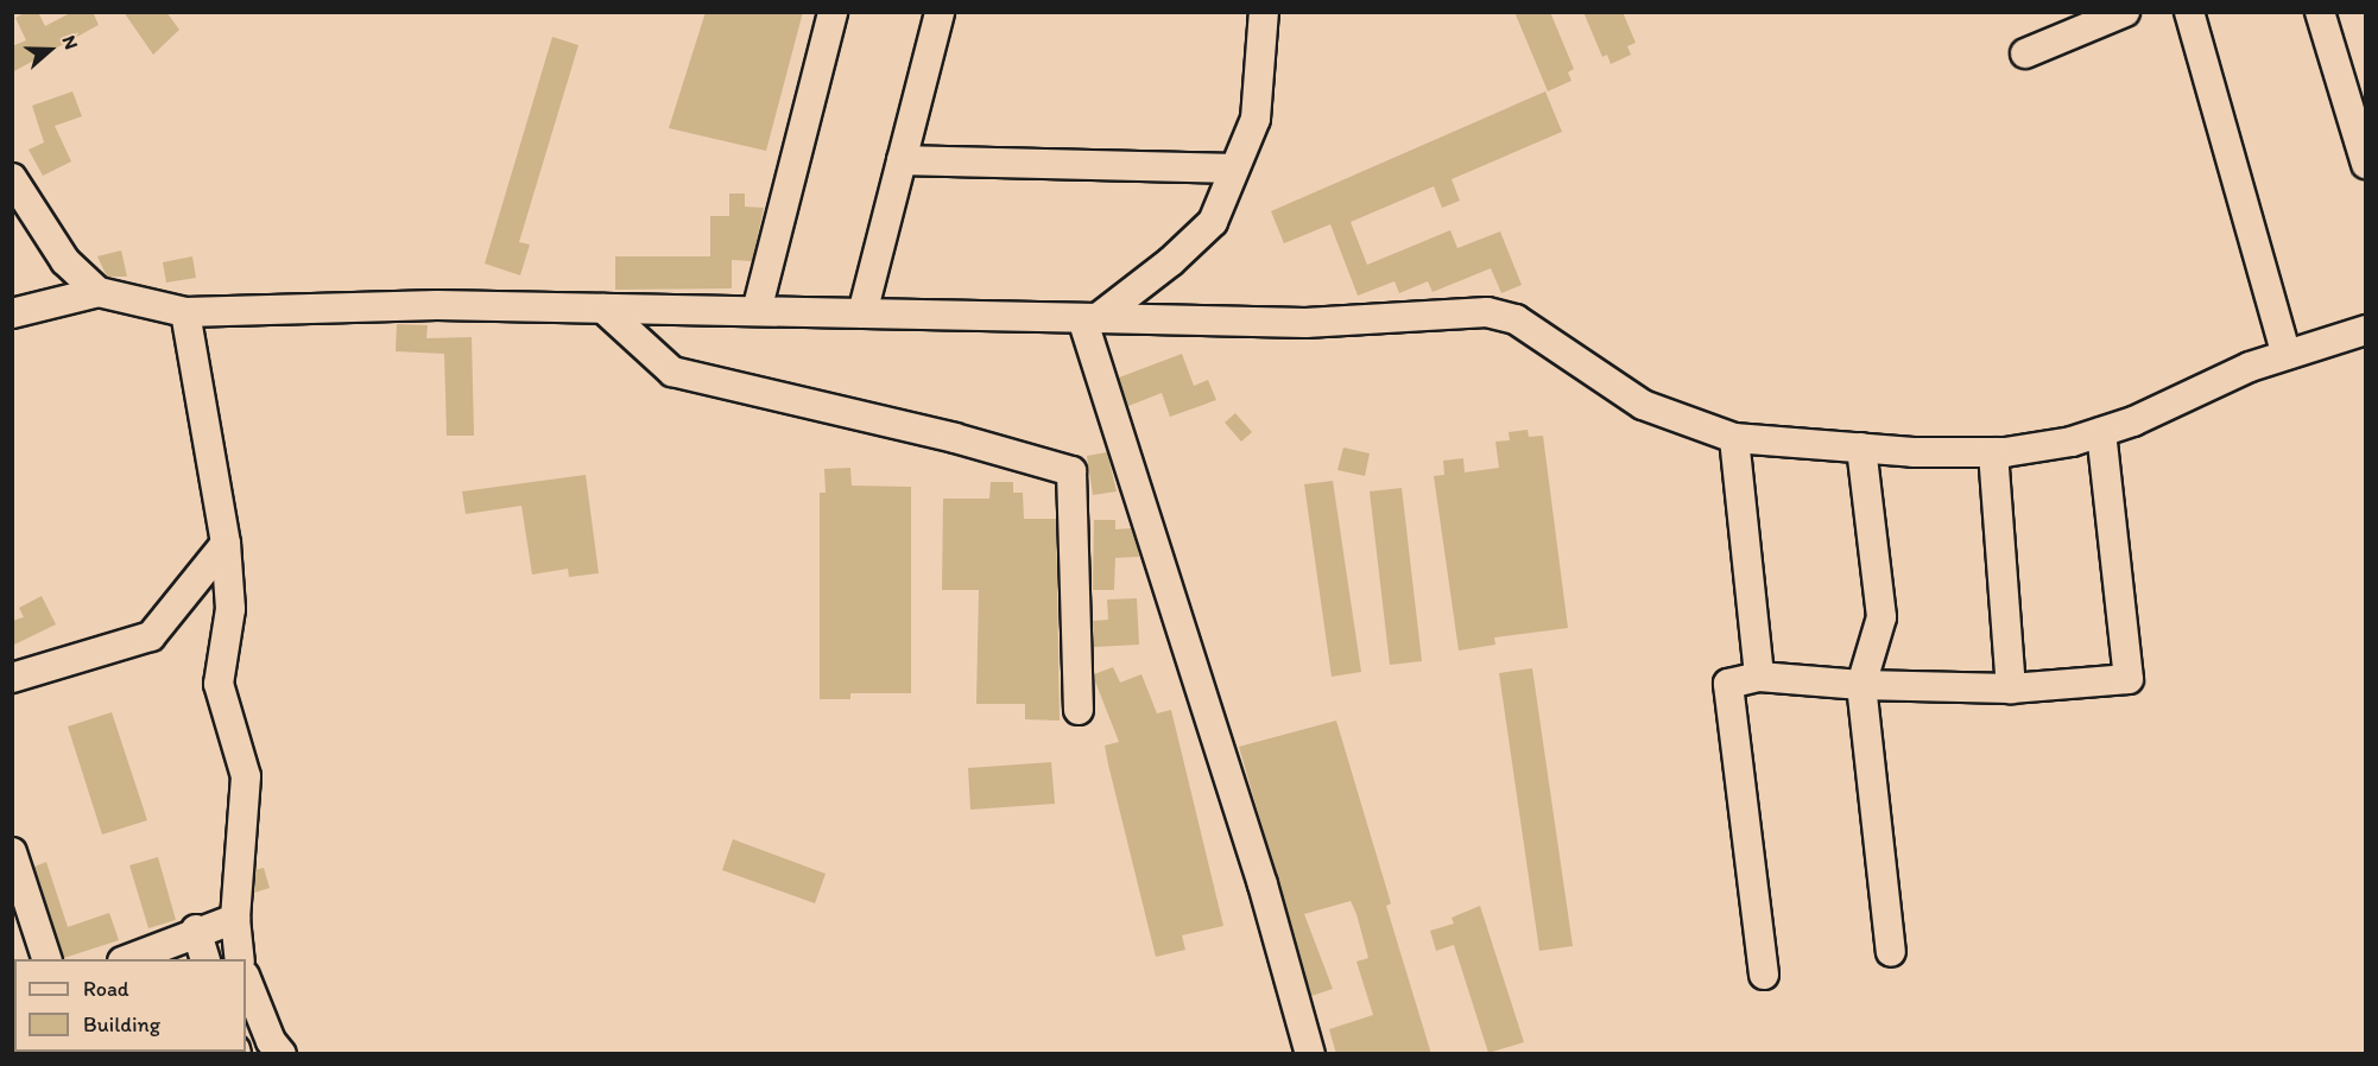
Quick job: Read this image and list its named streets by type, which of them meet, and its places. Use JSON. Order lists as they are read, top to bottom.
{
  "legend": ["Road", "Building"],
  "north": "right"
}
